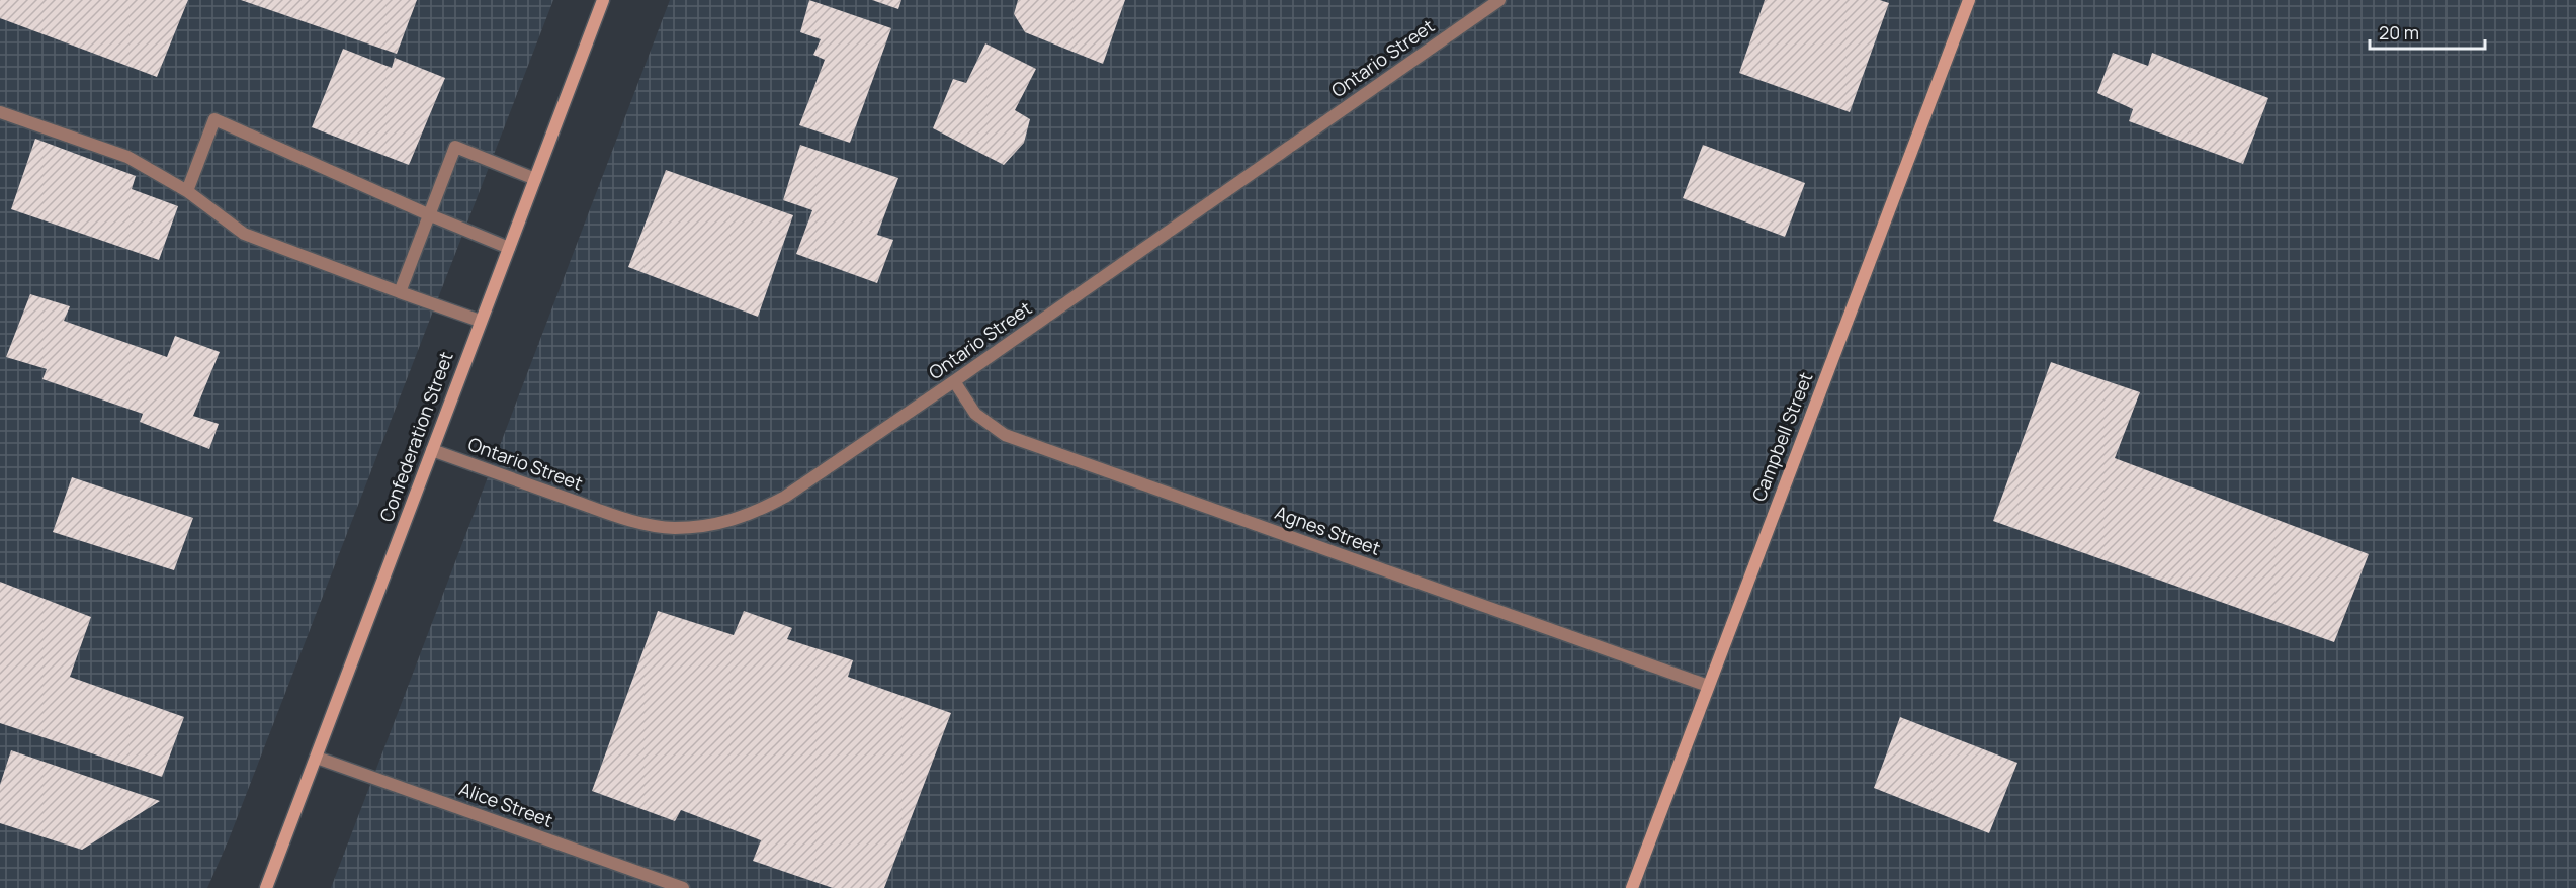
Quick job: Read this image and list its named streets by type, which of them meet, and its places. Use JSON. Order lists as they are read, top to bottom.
{
  "streets": {
    "main road": ["Confederation Street", "Campbell Street"],
    "street": ["Ontario Street", "Agnes Street", "Alice Street"]
  },
  "crossings": [
    ["Ontario Street", "Confederation Street"],
    ["Ontario Street", "Agnes Street"],
    ["Confederation Street", "Alice Street"],
    ["Campbell Street", "Agnes Street"]
  ],
  "scale_bar": "20 m"
}
